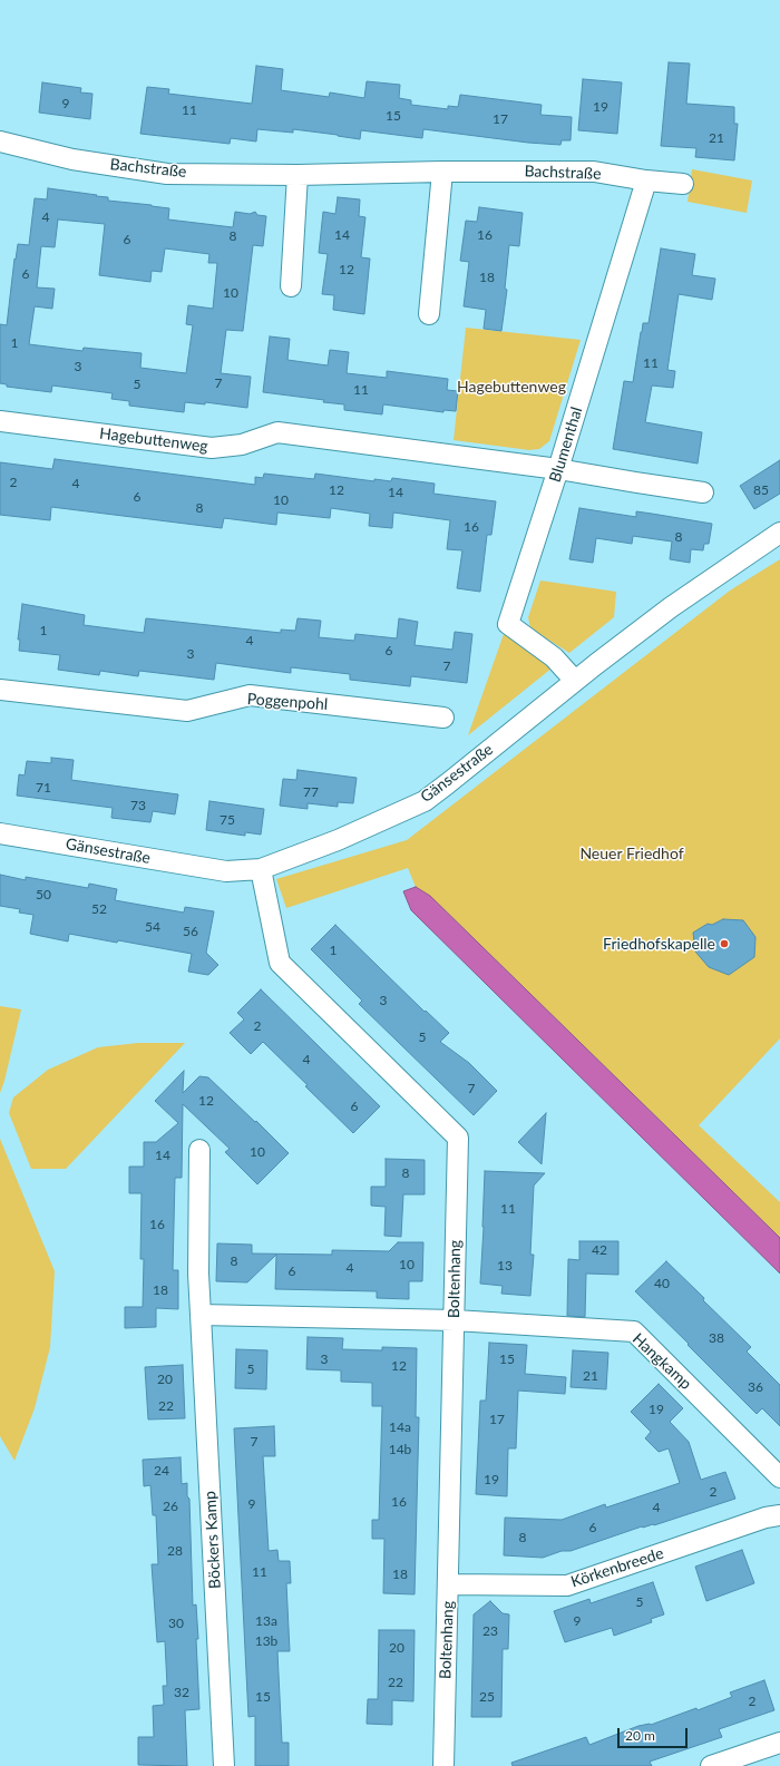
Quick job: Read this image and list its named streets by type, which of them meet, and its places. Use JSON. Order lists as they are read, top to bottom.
{
  "streets": {
    "street": [
      "Bachstraße",
      "Hagebuttenweg",
      "Blumenthal",
      "Poggenpohl",
      "Gänsestraße",
      "Boltenhang",
      "Hangkamp",
      "Böckers Kamp",
      "Körkenbreede"
    ]
  },
  "crossings": [
    ["Bachstraße", "Blumenthal"],
    ["Hagebuttenweg", "Blumenthal"],
    ["Blumenthal", "Gänsestraße"],
    ["Gänsestraße", "Boltenhang"],
    ["Boltenhang", "Hangkamp"],
    ["Boltenhang", "Körkenbreede"]
  ],
  "parks": ["Hagebuttenweg", "Neuer Friedhof"],
  "places": ["Friedhofskapelle"],
  "house_numbers": [
    "9",
    "19",
    "11",
    "15",
    "17",
    "21",
    "4",
    "14",
    "16",
    "8",
    "6",
    "12",
    "6",
    "18",
    "10",
    "1",
    "11",
    "3",
    "7",
    "5",
    "11",
    "2",
    "4",
    "12",
    "85",
    "14",
    "6",
    "10",
    "8",
    "16",
    "8",
    "1",
    "4",
    "6",
    "3",
    "7",
    "71",
    "77",
    "73",
    "75",
    "50",
    "52",
    "54",
    "56",
    "1",
    "3",
    "2",
    "5",
    "4",
    "7",
    "12",
    "6",
    "10",
    "14",
    "8",
    "11",
    "16",
    "42",
    "8",
    "10",
    "13",
    "4",
    "6",
    "40",
    "18",
    "38",
    "3",
    "15",
    "12",
    "5",
    "21",
    "20",
    "36",
    "22",
    "19",
    "17",
    "14a",
    "7",
    "14b",
    "24",
    "19",
    "2",
    "16",
    "9",
    "26",
    "4",
    "6",
    "8",
    "28",
    "11",
    "18",
    "5",
    "13a",
    "9",
    "30",
    "23",
    "13b",
    "20",
    "22",
    "32",
    "15",
    "25",
    "2"
  ],
  "scale_bar": "20 m"
}
